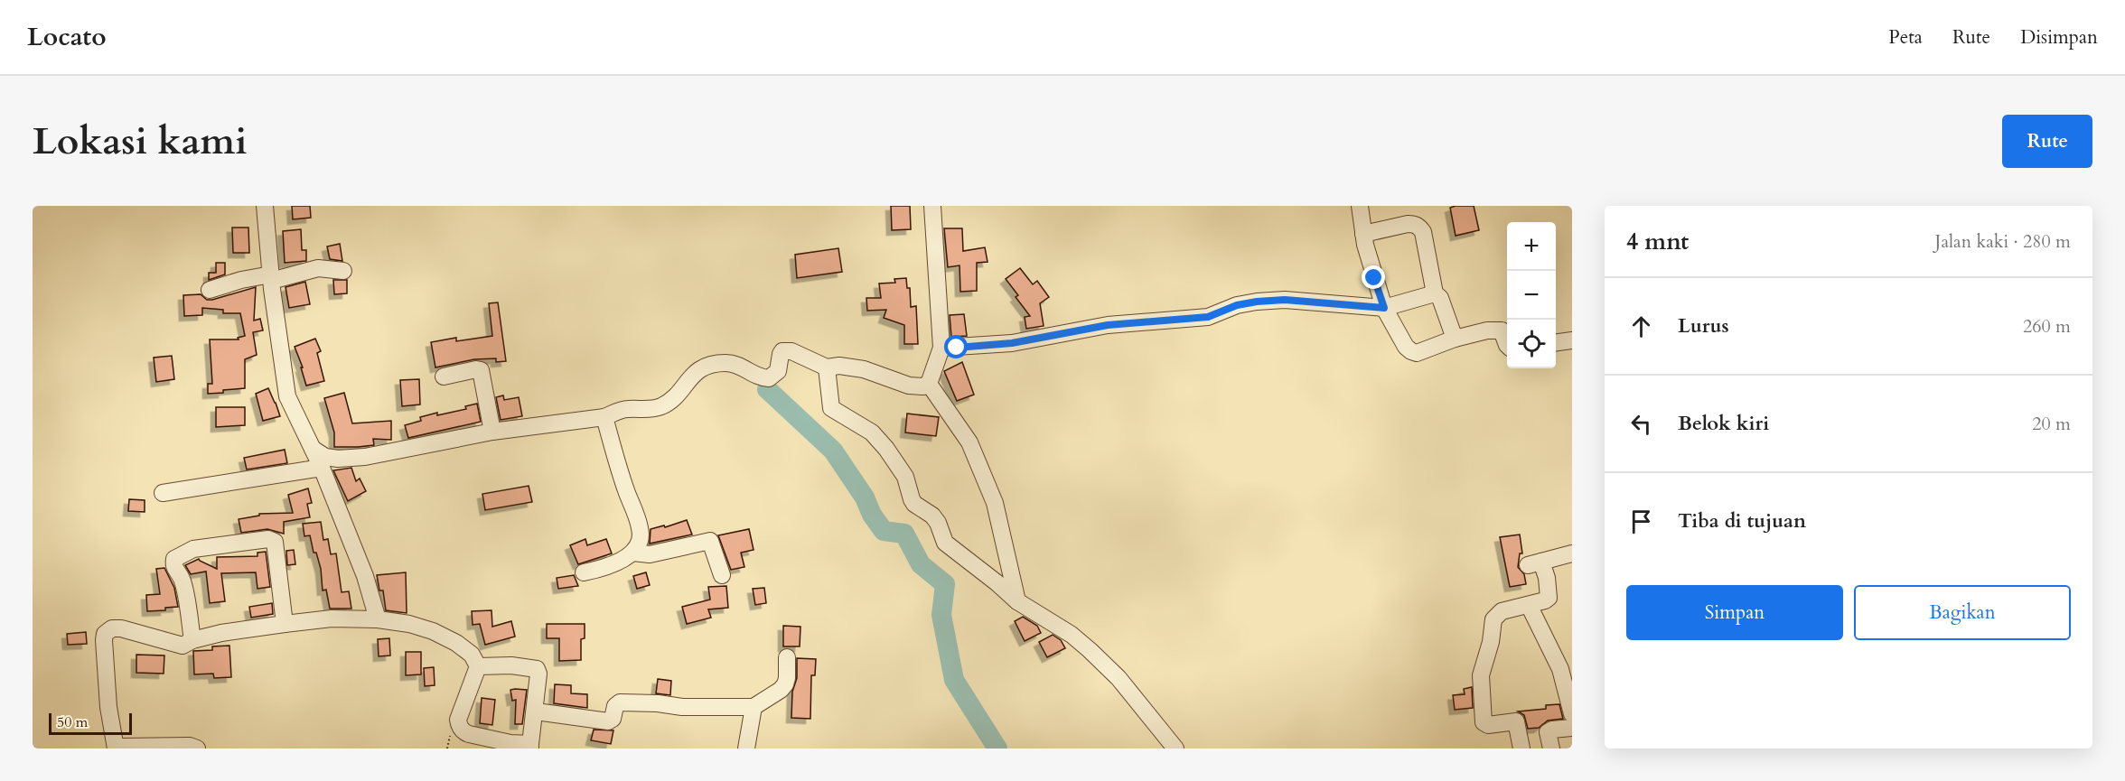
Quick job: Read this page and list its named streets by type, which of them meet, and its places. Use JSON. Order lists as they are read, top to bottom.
{
  "scale_bar": "50 m",
  "page": {
    "header": "Locato",
    "nav": ["Peta", "Rute", "Disimpan"],
    "buttons": [
      "Rute",
      ["Simpan", "Bagikan"]
    ],
    "title": "Lokasi kami",
    "heading": ["4 mnt", "Jalan kaki · 280 m"],
    "map_buttons": ["+", "−"],
    "list": [
      ["Lurus", "260 m"],
      ["Belok kiri", "20 m"],
      "Tiba di tujuan"
    ],
    "scale": "50 m"
  }
}
